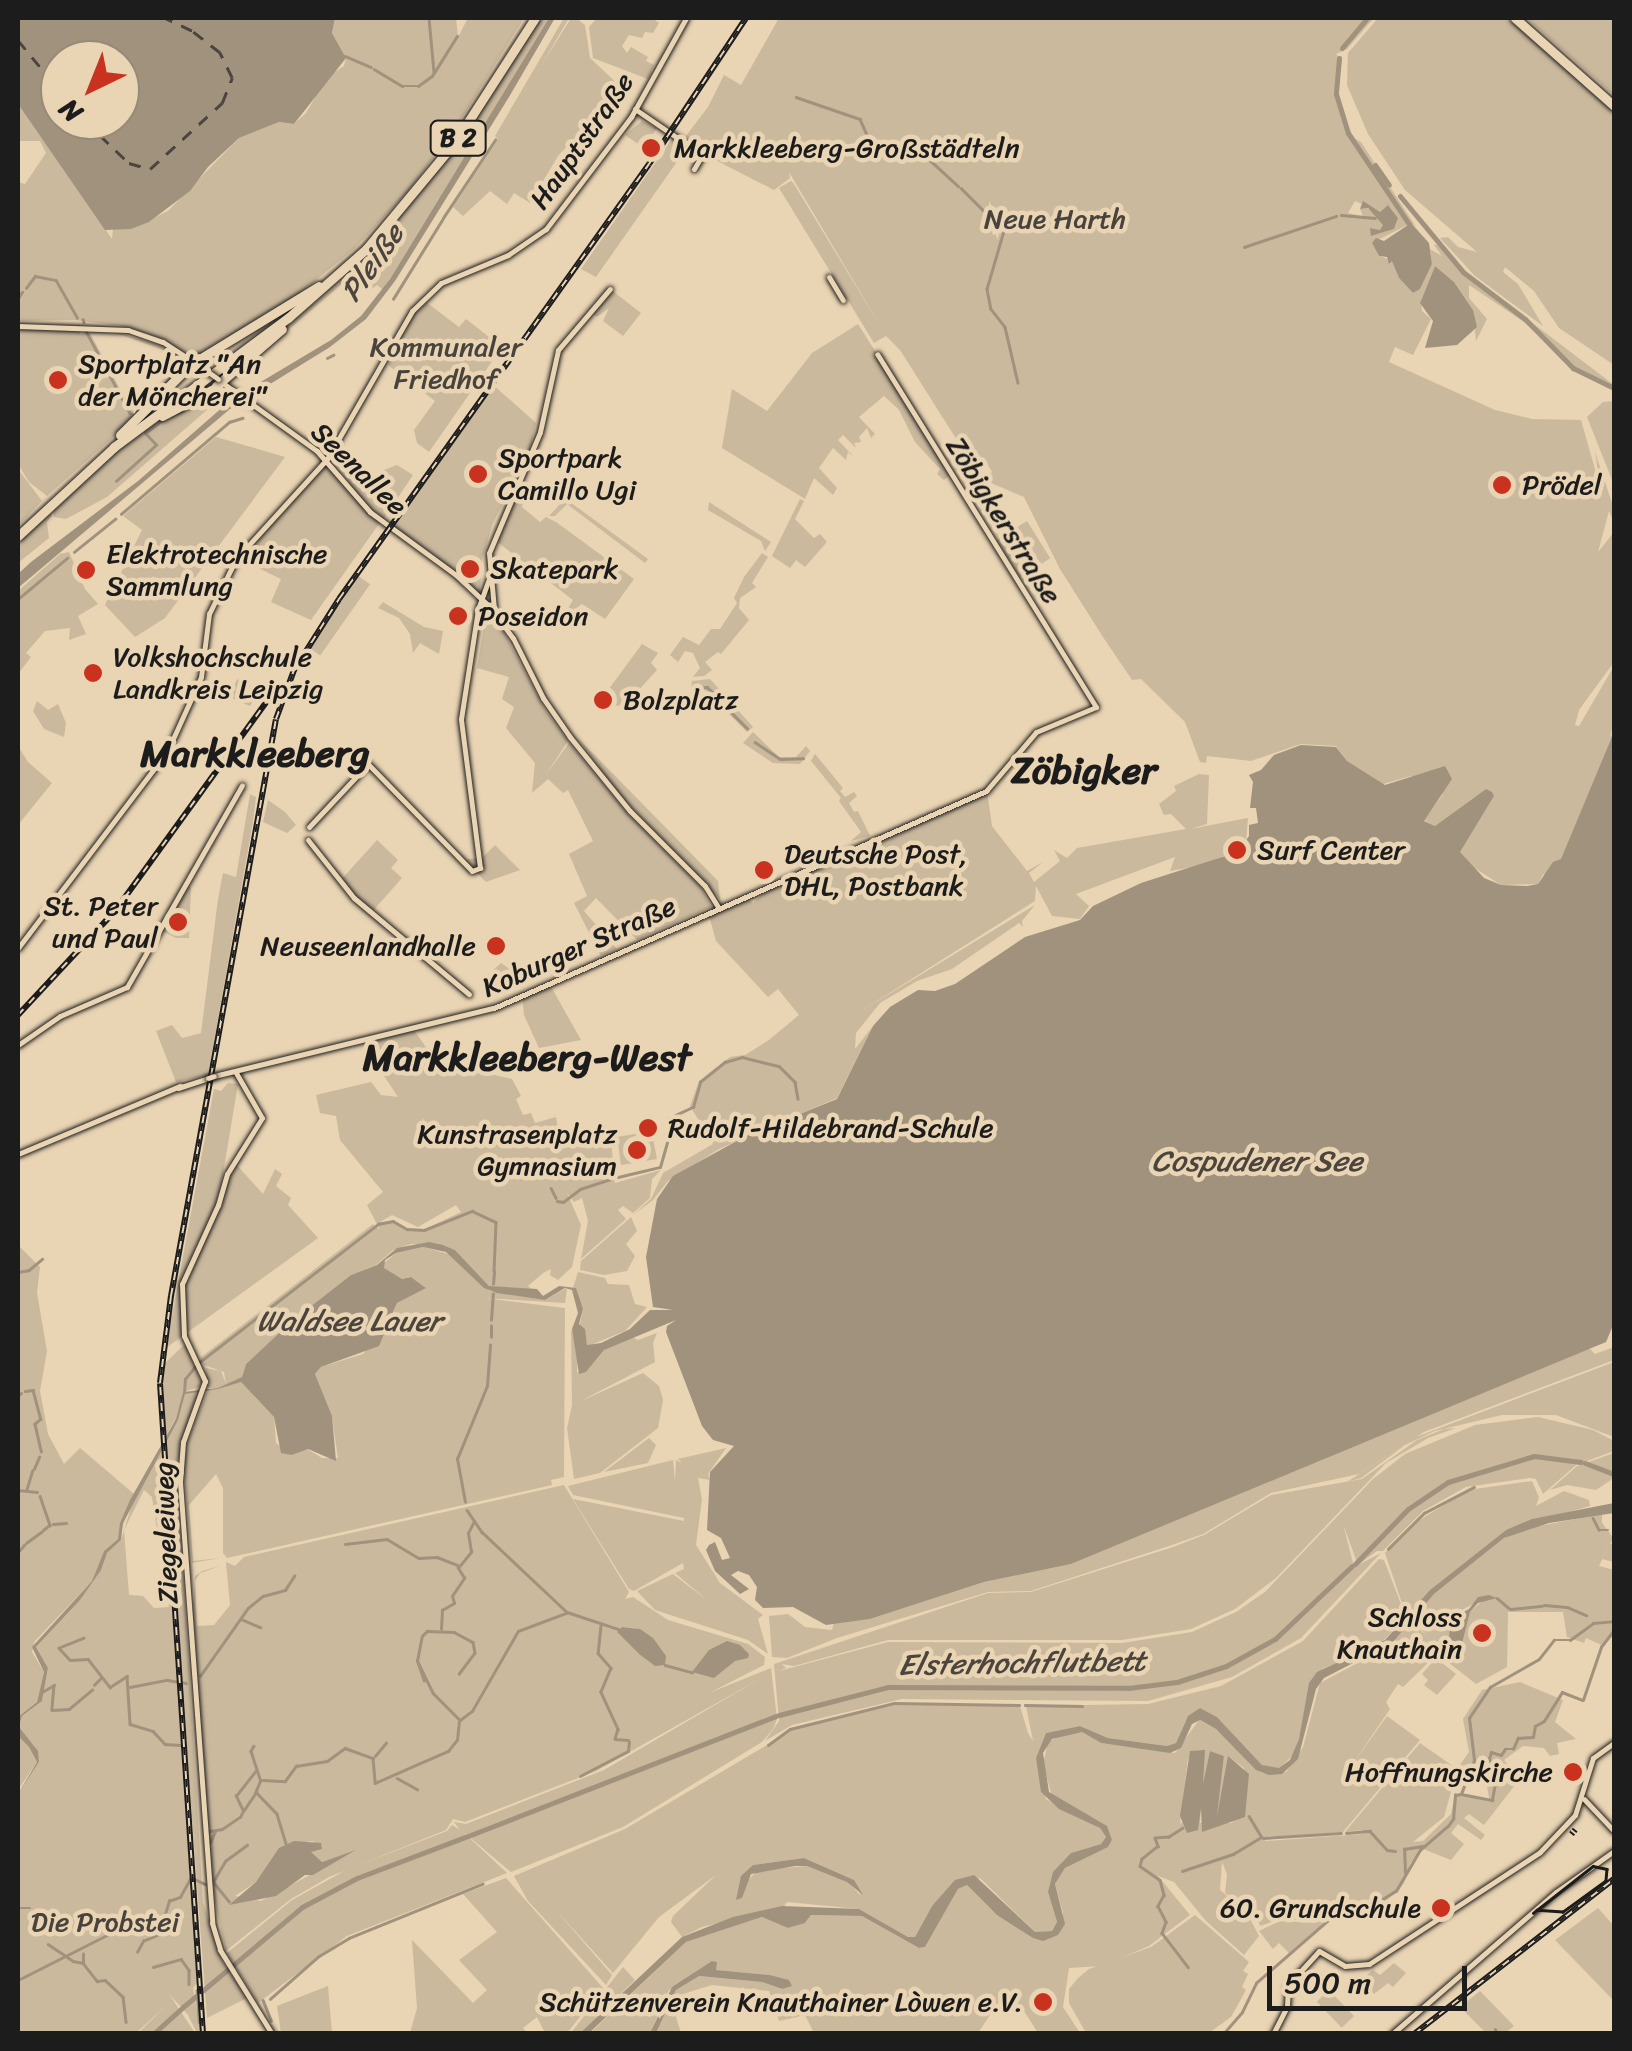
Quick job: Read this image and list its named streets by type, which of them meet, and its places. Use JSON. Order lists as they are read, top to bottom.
{
  "streets": {
    "highway": ["B 2"],
    "main road": [
      "Hauptstraße",
      "Seenallee",
      "Zöbigkerstraße",
      "Koburger Straße",
      "Ziegeleiweg"
    ]
  },
  "crossings": [
    ["Hauptstraße", "Seenallee"],
    ["Seenallee", "Koburger Straße"],
    ["Zöbigkerstraße", "Koburger Straße"],
    ["Koburger Straße", "Ziegeleiweg"]
  ],
  "districts": ["Markkleeberg", "Zöbigker", "Markkleeberg-West"],
  "water": [
    "Pleiße",
    "Cospudener See",
    "Waldsee Lauer",
    "Elsterhochflutbett"
  ],
  "parks": ["Neue Harth", "Kommunaler Friedhof", "Die Probstei"],
  "places": [
    "Markkleeberg-Großstädteln",
    "Sportplatz \"An der Möncherei\"",
    "Sportpark Camillo Ugi",
    "Prödel",
    "Skatepark",
    "Elektrotechnische Sammlung",
    "Poseidon",
    "Volkshochschule Landkreis Leipzig",
    "Bolzplatz",
    "Surf Center",
    "Deutsche Post, DHL, Postbank",
    "St. Peter und Paul",
    "Neuseenlandhalle",
    "Rudolf-Hildebrand-Schule",
    "Kunstrasenplatz Gymnasium",
    "Schloss Knauthain",
    "Hoffnungskirche",
    "60. Grundschule",
    "Schützenverein Knauthainer Lòwen e.V."
  ],
  "scale_bar": "500 m",
  "north": "bottom left"
}
